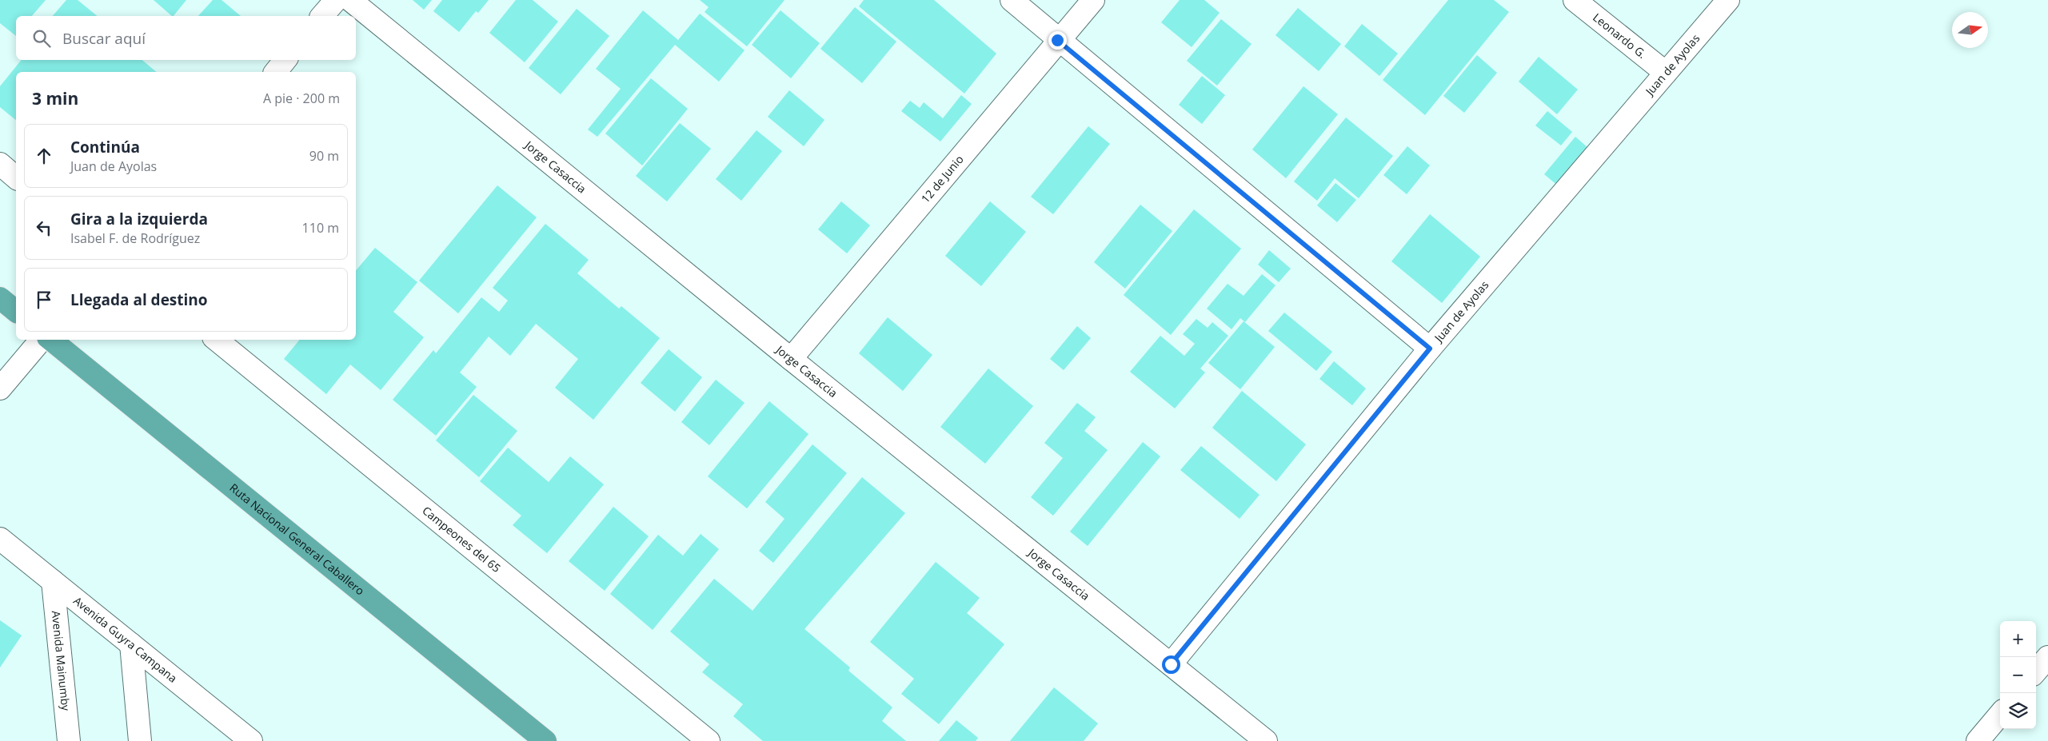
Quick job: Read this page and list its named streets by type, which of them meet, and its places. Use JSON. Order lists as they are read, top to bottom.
{
  "streets": {
    "highway": ["Ruta Nacional General Caballero"],
    "street": [
      "Leonardo G.",
      "Juan de Ayolas",
      "Jorge Casaccia",
      "12 de Junio",
      "Campeones del 65",
      "Avenida Guyra Campana",
      "Avenida Mainumby"
    ]
  },
  "crossings": [
    ["Leonardo G.", "Juan de Ayolas"],
    ["Juan de Ayolas", "Jorge Casaccia"],
    ["Jorge Casaccia", "12 de Junio"],
    ["Avenida Guyra Campana", "Avenida Mainumby"]
  ],
  "north": "right",
  "page": {
    "search": "Buscar aquí",
    "heading": ["3 min", "A pie · 200 m"],
    "list": [
      ["Continúa", "Juan de Ayolas", "90 m"],
      ["Gira a la izquierda", "Isabel F. de Rodríguez", "110 m"],
      "Llegada al destino"
    ],
    "map_buttons": ["+", "−"]
  }
}
